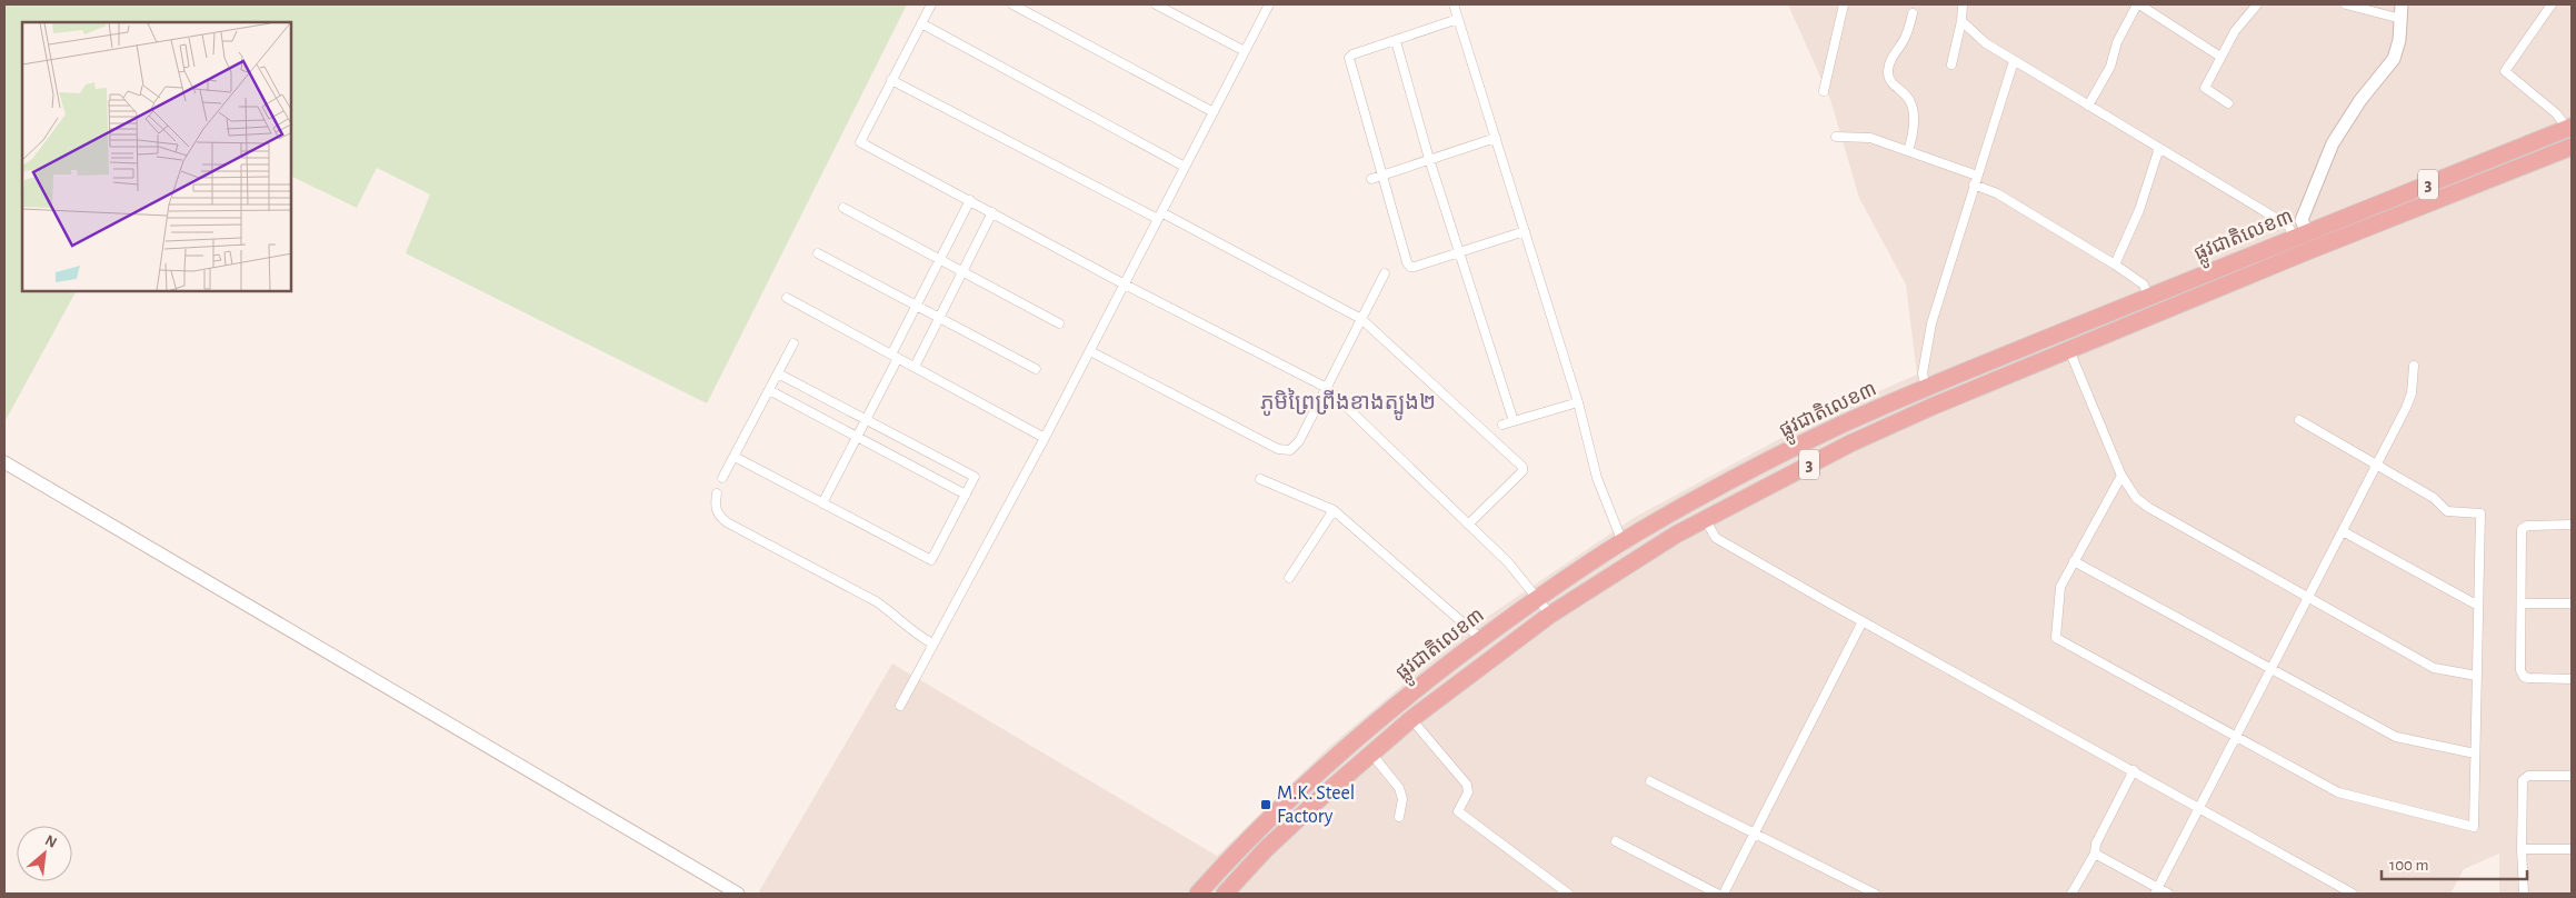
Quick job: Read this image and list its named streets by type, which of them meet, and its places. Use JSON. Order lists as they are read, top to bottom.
{
  "streets": {
    "highway": ["3", "ផ្លូវជាតិលេខ៣"]
  },
  "districts": ["ភូមិព្រៃព្រីងខាងត្បូង២"],
  "places": {
    "transit": ["M.K. Steel Factory"]
  },
  "scale_bar": "100 m",
  "north": "top right"
}
